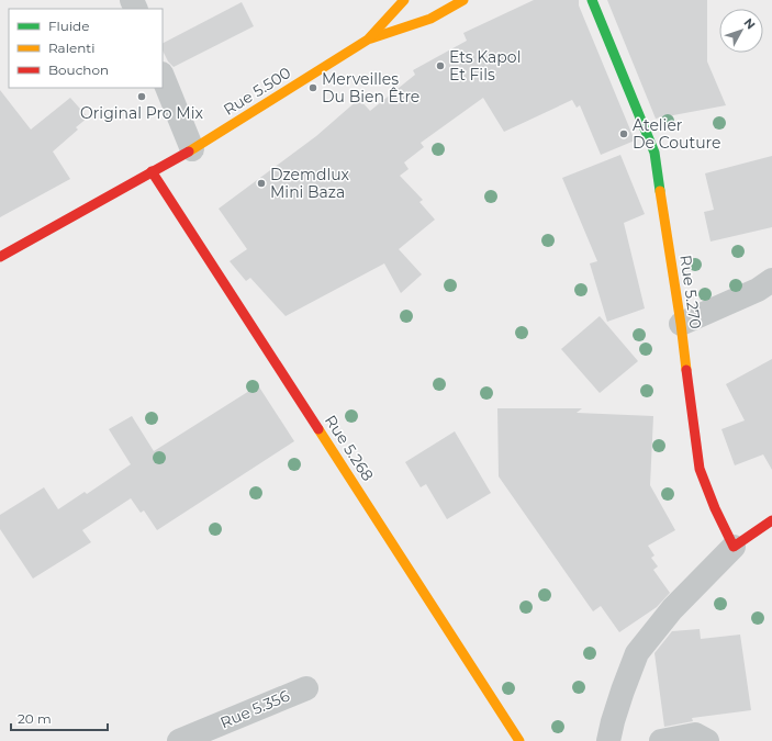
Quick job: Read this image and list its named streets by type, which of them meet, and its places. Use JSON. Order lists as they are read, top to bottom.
{
  "streets": {
    "street": [
      "Rue 5.500",
      "Rue 5.270",
      "Rue 5.268",
      "Rue 5.356"
    ]
  },
  "crossings": [
    ["Rue 5.500", "Rue 5.268"]
  ],
  "places": [
    "Ets Kapol Et Fils",
    "Merveilles Du Bien Être",
    "Original Pro Mix",
    "Atelier De Couture",
    "Dzemdlux Mini Baza"
  ],
  "legend": ["Fluide", "Ralenti", "Bouchon"],
  "scale_bar": "20 m",
  "north": "top right"
}
